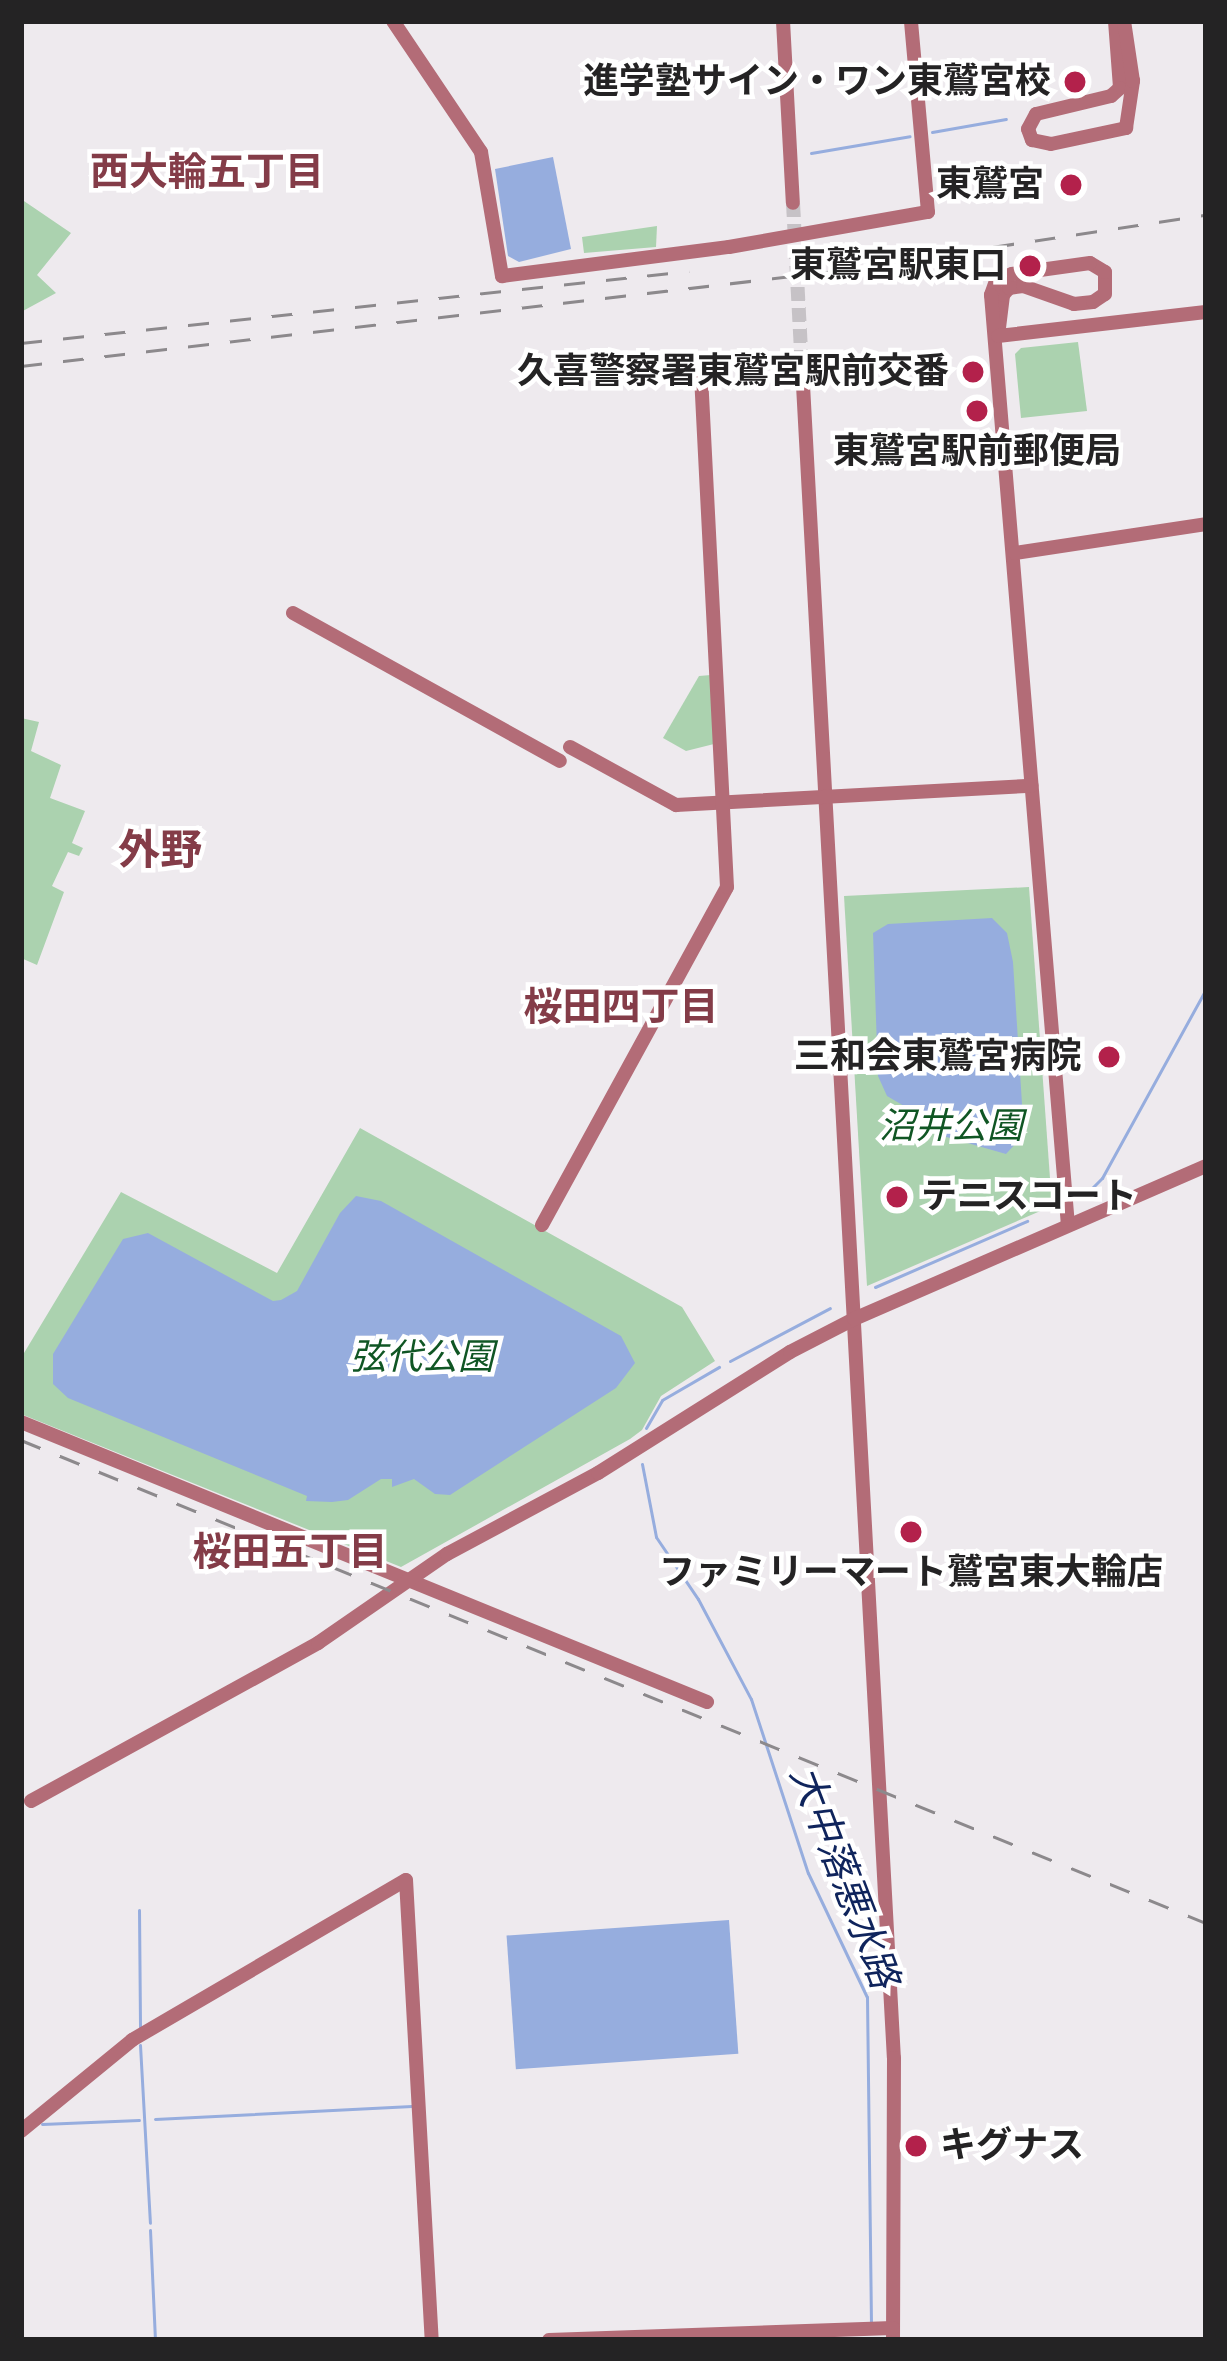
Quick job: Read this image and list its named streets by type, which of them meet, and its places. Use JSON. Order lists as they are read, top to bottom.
{
  "districts": [
    "西大輪五丁目",
    "外野",
    "桜田四丁目",
    "桜田五丁目"
  ],
  "water": ["大中落悪水路"],
  "parks": ["沼井公園", "弦代公園"],
  "places": [
    "進学塾サイン・ワン東鷲宮校",
    "東鷲宮",
    "東鷲宮駅東口",
    "久喜警察署東鷲宮駅前交番",
    "東鷲宮駅前郵便局",
    "三和会東鷲宮病院",
    "テニスコート",
    "ファミリーマート鷲宮東大輪店",
    "キグナス"
  ]
}
